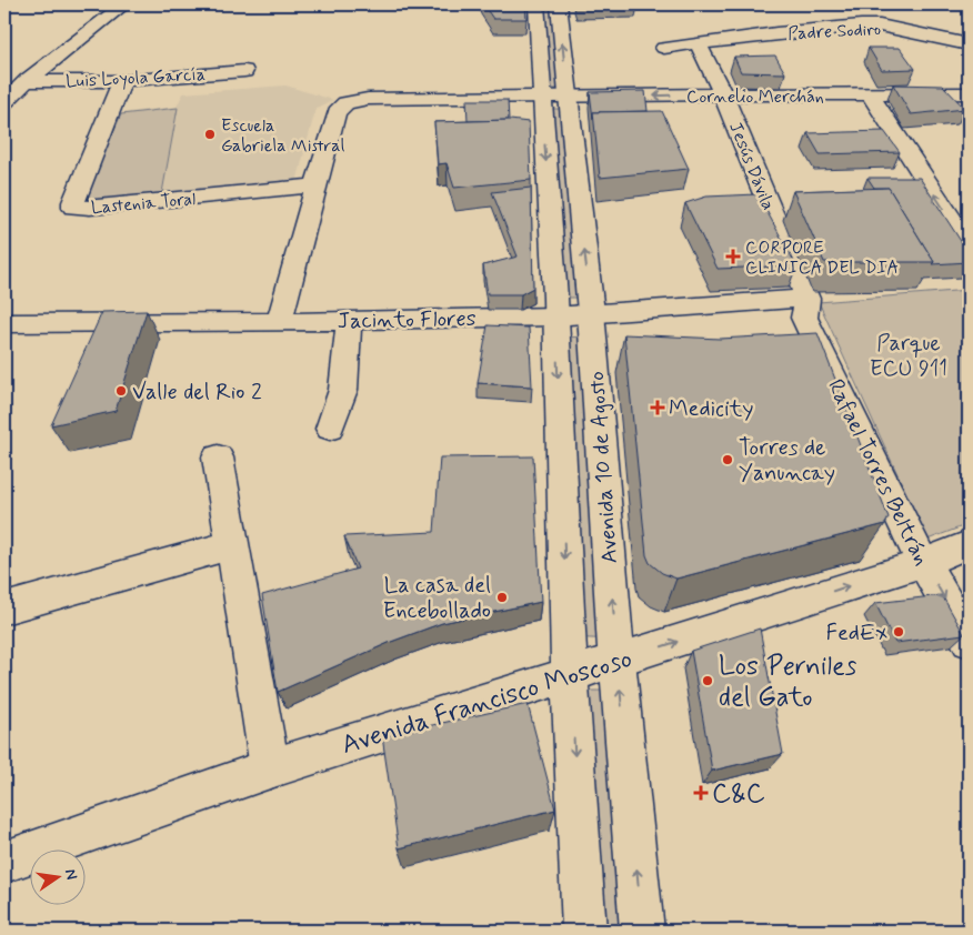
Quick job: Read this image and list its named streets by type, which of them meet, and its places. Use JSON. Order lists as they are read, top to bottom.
{
  "streets": {
    "street": [
      "Padre Sodiro",
      "Luis Loyola García",
      "Cornelio Merchán",
      "Jesús Dávila",
      "Lastenia Toral",
      "Jacinto Flores",
      "Avenida 10 de Agosto",
      "Rafael Torres Beltrán",
      "Avenida Francisco Moscoso"
    ]
  },
  "crossings": [
    ["Luis Loyola García", "Lastenia Toral"],
    ["Cornelio Merchán", "Jesús Dávila"],
    ["Cornelio Merchán", "Lastenia Toral"],
    ["Cornelio Merchán", "Jacinto Flores"],
    ["Cornelio Merchán", "Avenida 10 de Agosto"],
    ["Jesús Dávila", "Jacinto Flores"],
    ["Jesús Dávila", "Rafael Torres Beltrán"],
    ["Jacinto Flores", "Avenida 10 de Agosto"],
    ["Jacinto Flores", "Rafael Torres Beltrán"],
    ["Avenida 10 de Agosto", "Avenida Francisco Moscoso"],
    ["Rafael Torres Beltrán", "Avenida Francisco Moscoso"]
  ],
  "parks": ["Parque ECU 911"],
  "places": {
    "other": [
      "Escuela Gabriela Mistral",
      "Valle del Rio 2",
      "Torres de Yanuncay",
      "La casa del Encebollado",
      "FedEx",
      "Los Perniles del Gato"
    ],
    "health": ["CORPORE CLINICA DEL DIA", "Medicity", "C&C"]
  },
  "north": "right"
}
